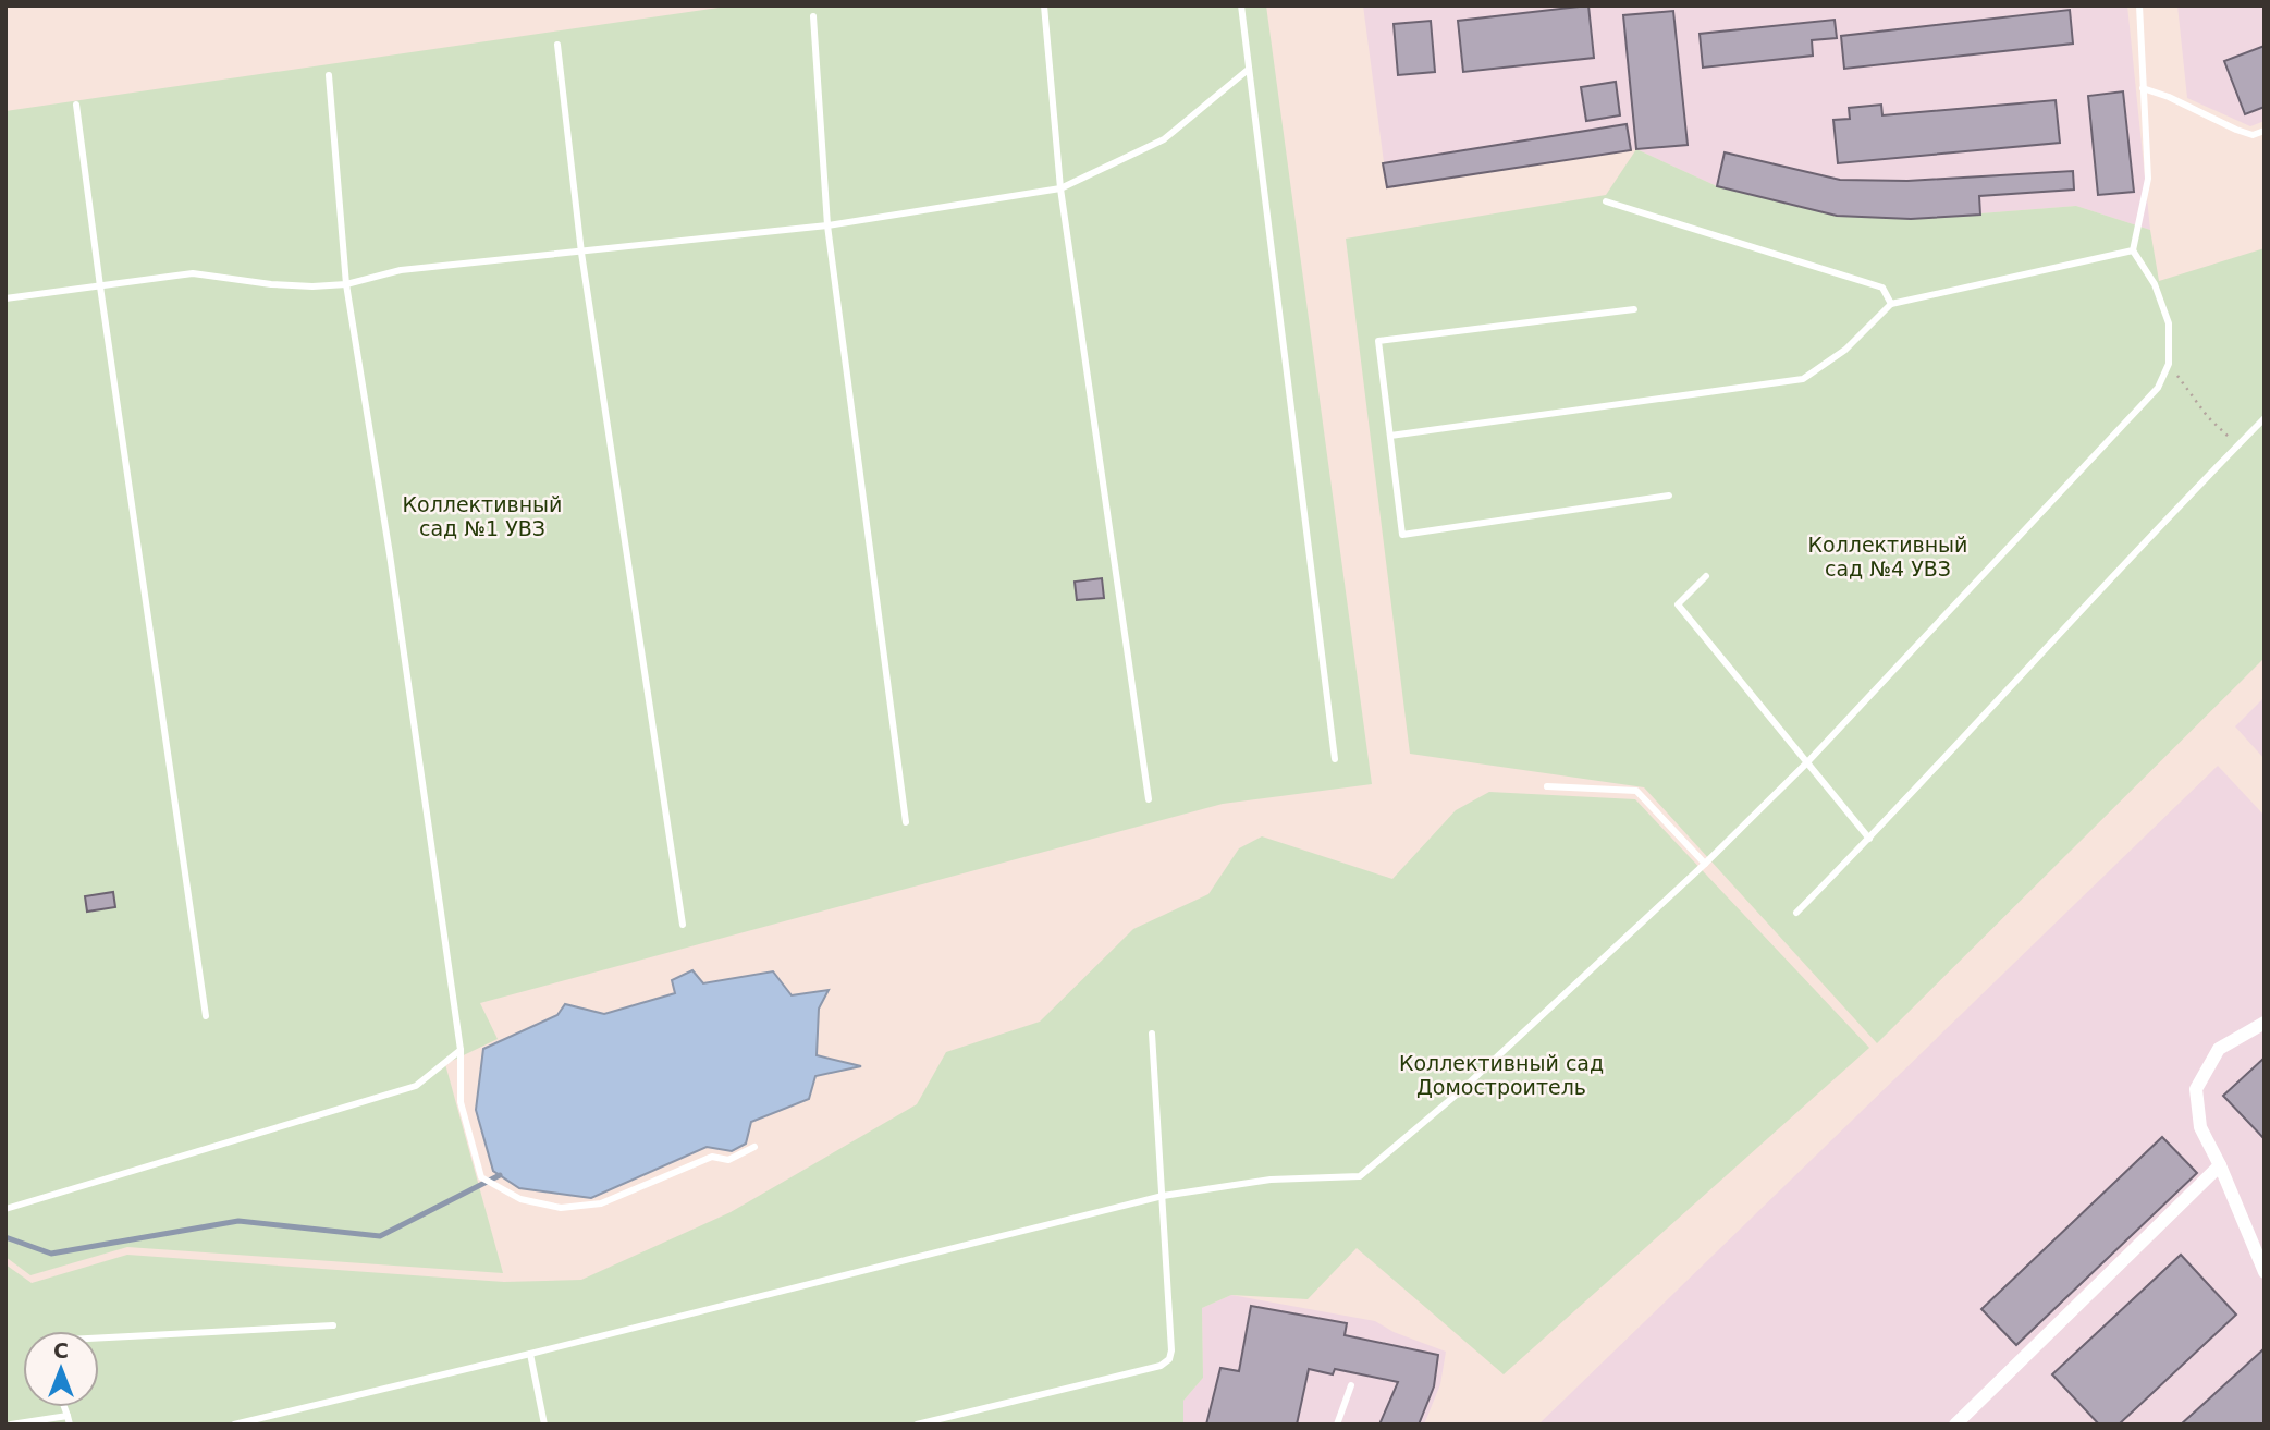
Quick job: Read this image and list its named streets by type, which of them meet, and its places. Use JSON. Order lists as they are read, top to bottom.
{
  "parks": ["Коллективный сад №1 УВЗ", "Коллективный сад №4 УВЗ", "Коллективный сад Домостроитель"],
  "north": "top"
}
